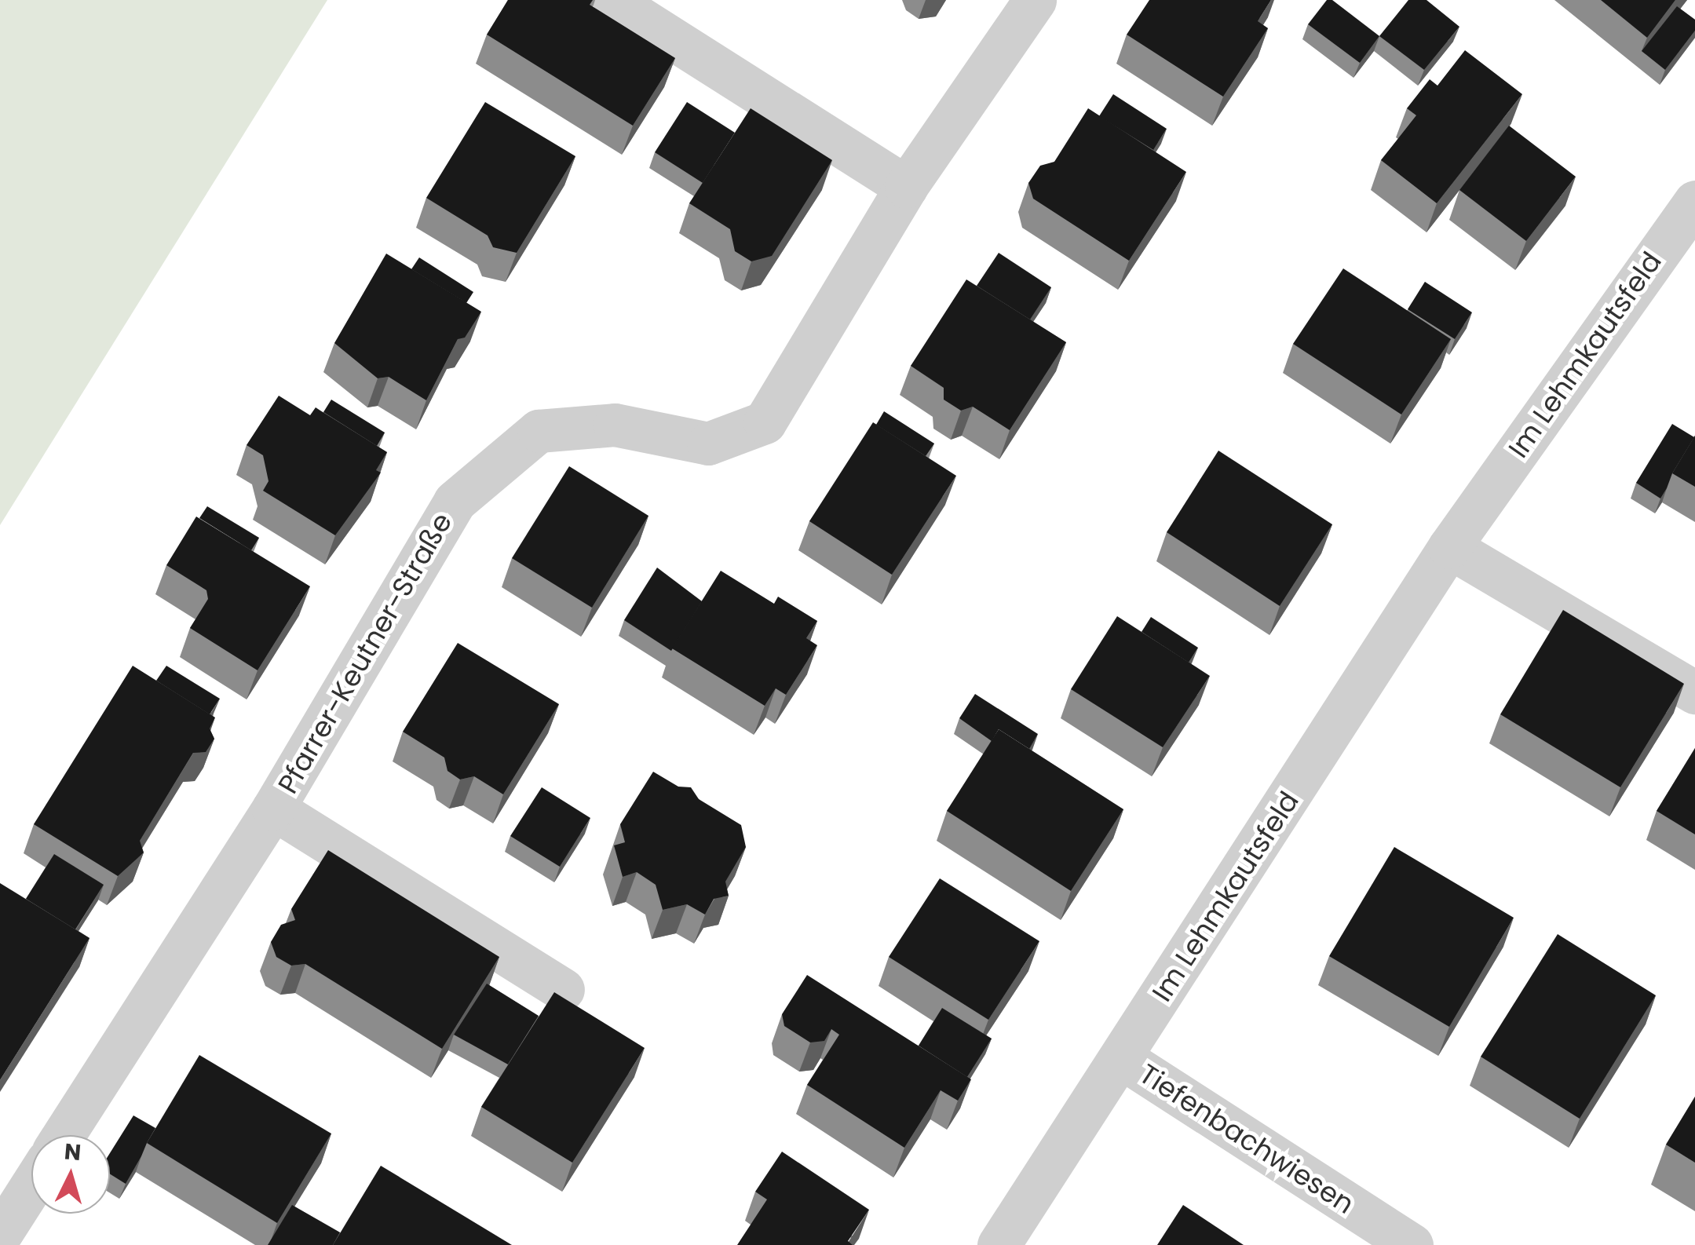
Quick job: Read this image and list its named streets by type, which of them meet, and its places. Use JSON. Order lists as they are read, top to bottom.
{
  "streets": {
    "street": ["Im Lehmkautsfeld", "Pfarrer-Keutner-Straße", "Tiefenbachwiesen"]
  },
  "crossings": [
    ["Im Lehmkautsfeld", "Tiefenbachwiesen"]
  ],
  "north": "top"
}
